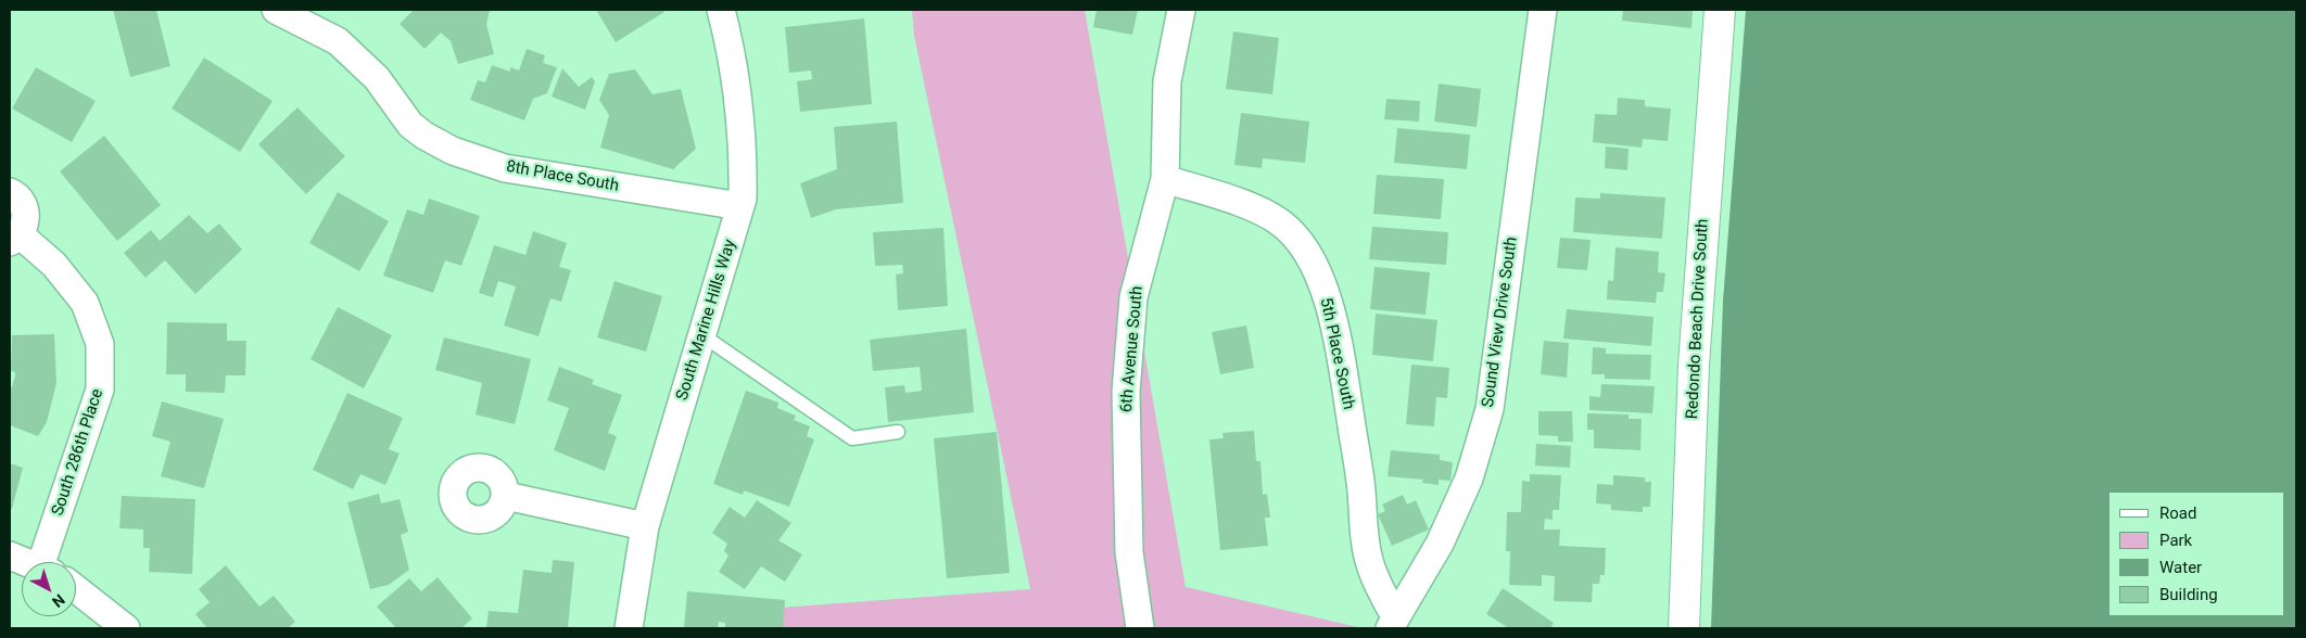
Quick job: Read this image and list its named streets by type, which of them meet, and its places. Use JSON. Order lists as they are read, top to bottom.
{
  "streets": {
    "street": [
      "8th Place South",
      "Redondo Beach Drive South",
      "South Marine Hills Way",
      "Sound View Drive South",
      "6th Avenue South",
      "5th Place South",
      "South 286th Place"
    ]
  },
  "crossings": [
    ["8th Place South", "South Marine Hills Way"],
    ["Sound View Drive South", "5th Place South"],
    ["6th Avenue South", "5th Place South"]
  ],
  "legend": [
    "Road",
    "Park",
    "Water",
    "Building"
  ],
  "north": "bottom right"
}
